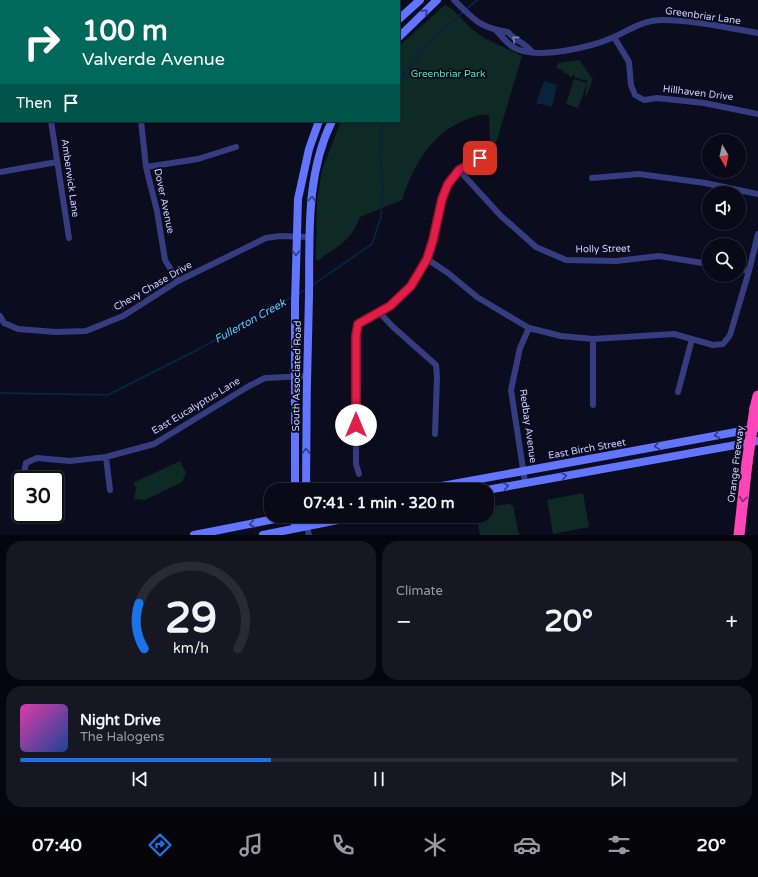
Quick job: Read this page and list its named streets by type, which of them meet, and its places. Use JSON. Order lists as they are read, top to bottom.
{
  "streets": {
    "highway": ["Orange Freeway"],
    "street": [
      "Greenbriar Lane",
      "Hillhaven Drive",
      "Amberwick Lane",
      "Dover Avenue",
      "Holly Street",
      "Chevy Chase Drive",
      "South Associated Road",
      "East Eucalyptus Lane",
      "Redbay Avenue",
      "East Birch Street"
    ]
  },
  "crossings": [
    ["Greenbriar Lane", "Hillhaven Drive"],
    ["Dover Avenue", "Chevy Chase Drive"],
    ["Chevy Chase Drive", "South Associated Road"],
    ["South Associated Road", "East Eucalyptus Lane"],
    ["Redbay Avenue", "East Birch Street"]
  ],
  "one_way": ["Orange Freeway"],
  "water": ["Fullerton Creek"],
  "parks": ["Greenbriar Park"],
  "north": "bottom",
  "page": {
    "turn": ["100 m", "Valverde Avenue"],
    "then": "Then",
    "limit": "30",
    "trip": "07:41 · 1 min · 320 m",
    "tile": "Climate",
    "heat": ["−", "20°", "+"],
    "song": ["Night Drive", "The Halogens"],
    "tabs": ["07:40", "20°"],
    "gauge": ["29", "km/h"]
  }
}
